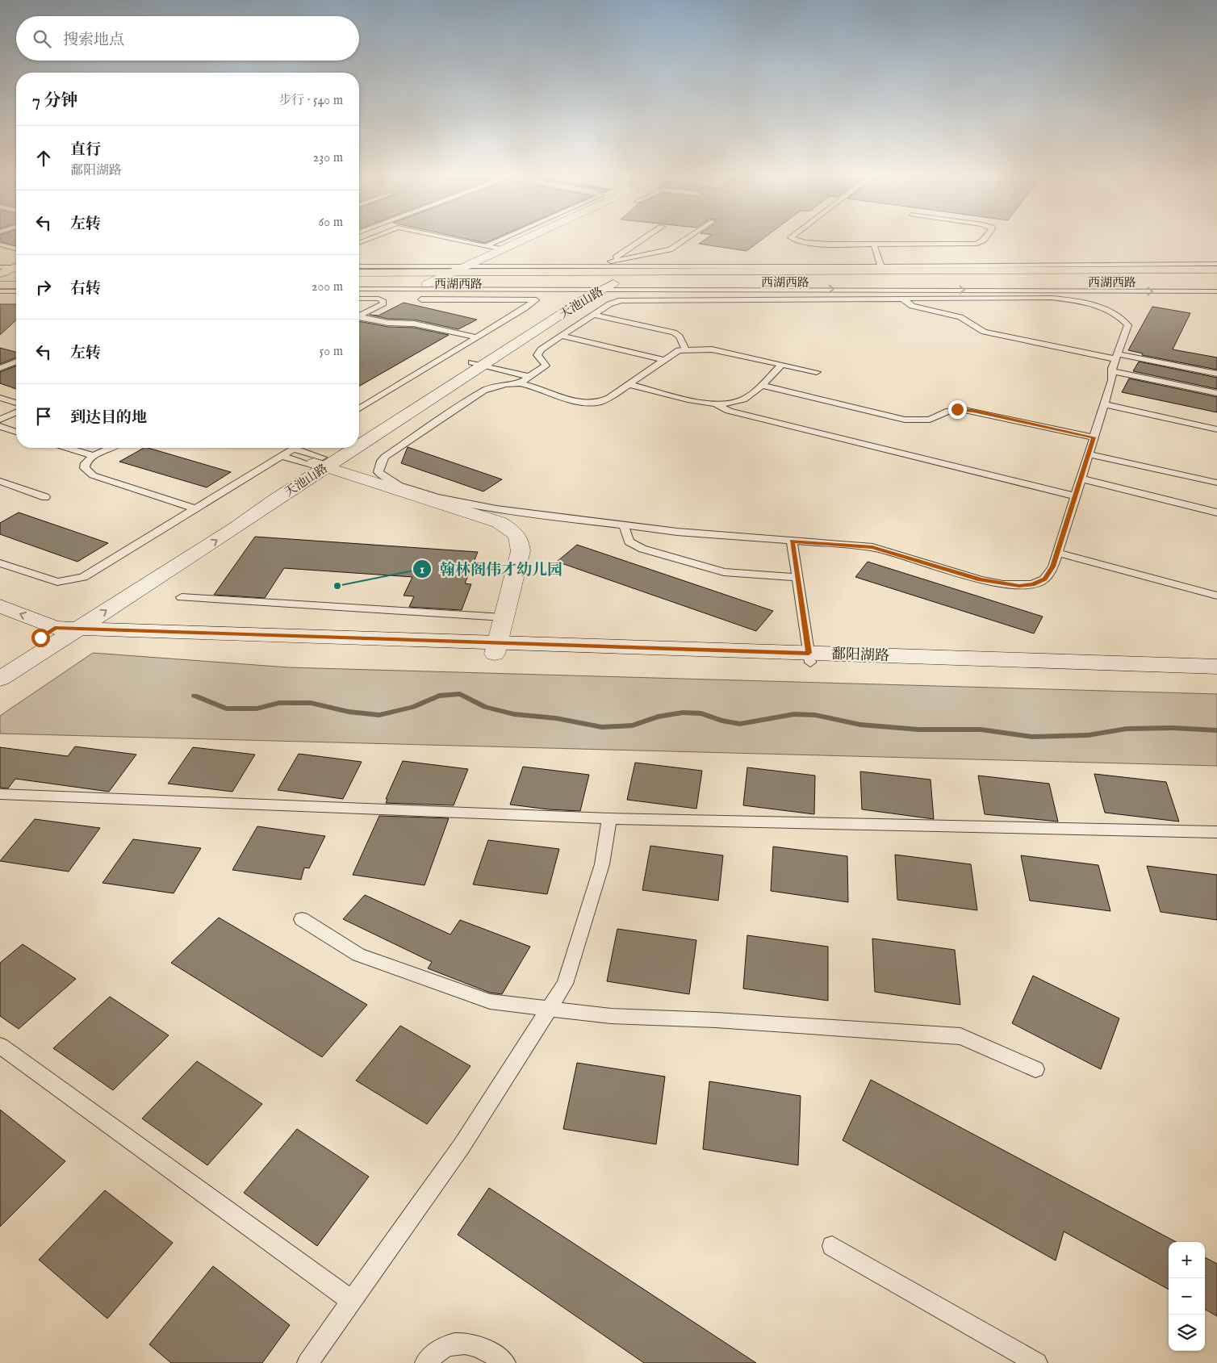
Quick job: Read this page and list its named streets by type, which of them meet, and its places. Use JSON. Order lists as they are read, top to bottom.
{
  "streets": {
    "main road": ["西湖西路"],
    "street": ["天池山路", "鄱阳湖路"]
  },
  "crossings": [
    ["西湖西路", "天池山路"],
    ["天池山路", "鄱阳湖路"]
  ],
  "places": ["翰林阁伟才幼儿园"],
  "page": {
    "search": "搜索地点",
    "heading": ["7 分钟", "步行 · 540 m"],
    "list": [
      ["直行", "鄱阳湖路", "230 m"],
      ["左转", "60 m"],
      ["右转", "200 m"],
      ["左转", "50 m"],
      "到达目的地"
    ],
    "map_buttons": ["+", "−"]
  }
}
